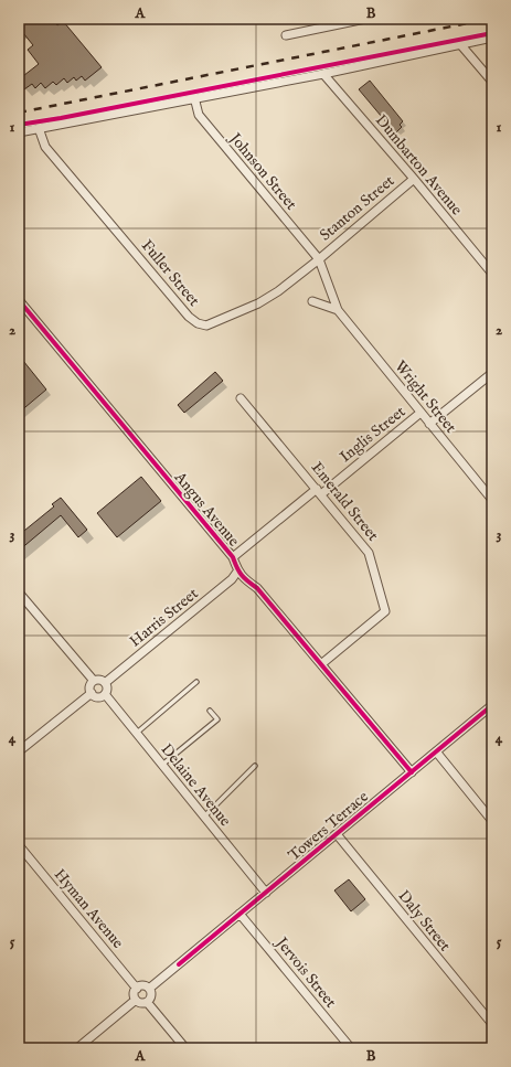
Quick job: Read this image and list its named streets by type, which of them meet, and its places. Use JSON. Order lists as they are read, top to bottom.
{
  "streets": {
    "street": [
      "Dumbarton Avenue",
      "Johnson Street",
      "Stanton Street",
      "Fuller Street",
      "Wright Street",
      "Inglis Street",
      "Emerald Street",
      "Angus Avenue",
      "Harris Street",
      "Delaine Avenue",
      "Towers Terrace",
      "Hyman Avenue",
      "Daly Street",
      "Jervois Street"
    ]
  },
  "crossings": [
    ["Dumbarton Avenue", "Stanton Street"],
    ["Johnson Street", "Stanton Street"],
    ["Johnson Street", "Fuller Street"],
    ["Johnson Street", "Wright Street"],
    ["Stanton Street", "Fuller Street"],
    ["Stanton Street", "Wright Street"],
    ["Fuller Street", "Wright Street"],
    ["Wright Street", "Inglis Street"],
    ["Inglis Street", "Emerald Street"],
    ["Inglis Street", "Angus Avenue"],
    ["Angus Avenue", "Harris Street"],
    ["Harris Street", "Delaine Avenue"],
    ["Delaine Avenue", "Towers Terrace"],
    ["Towers Terrace", "Hyman Avenue"],
    ["Towers Terrace", "Daly Street"],
    ["Towers Terrace", "Jervois Street"]
  ],
  "grid": {
    "columns": ["A", "B"],
    "rows": [
      "1",
      "2",
      "3",
      "4",
      "5"
    ]
  }
}
